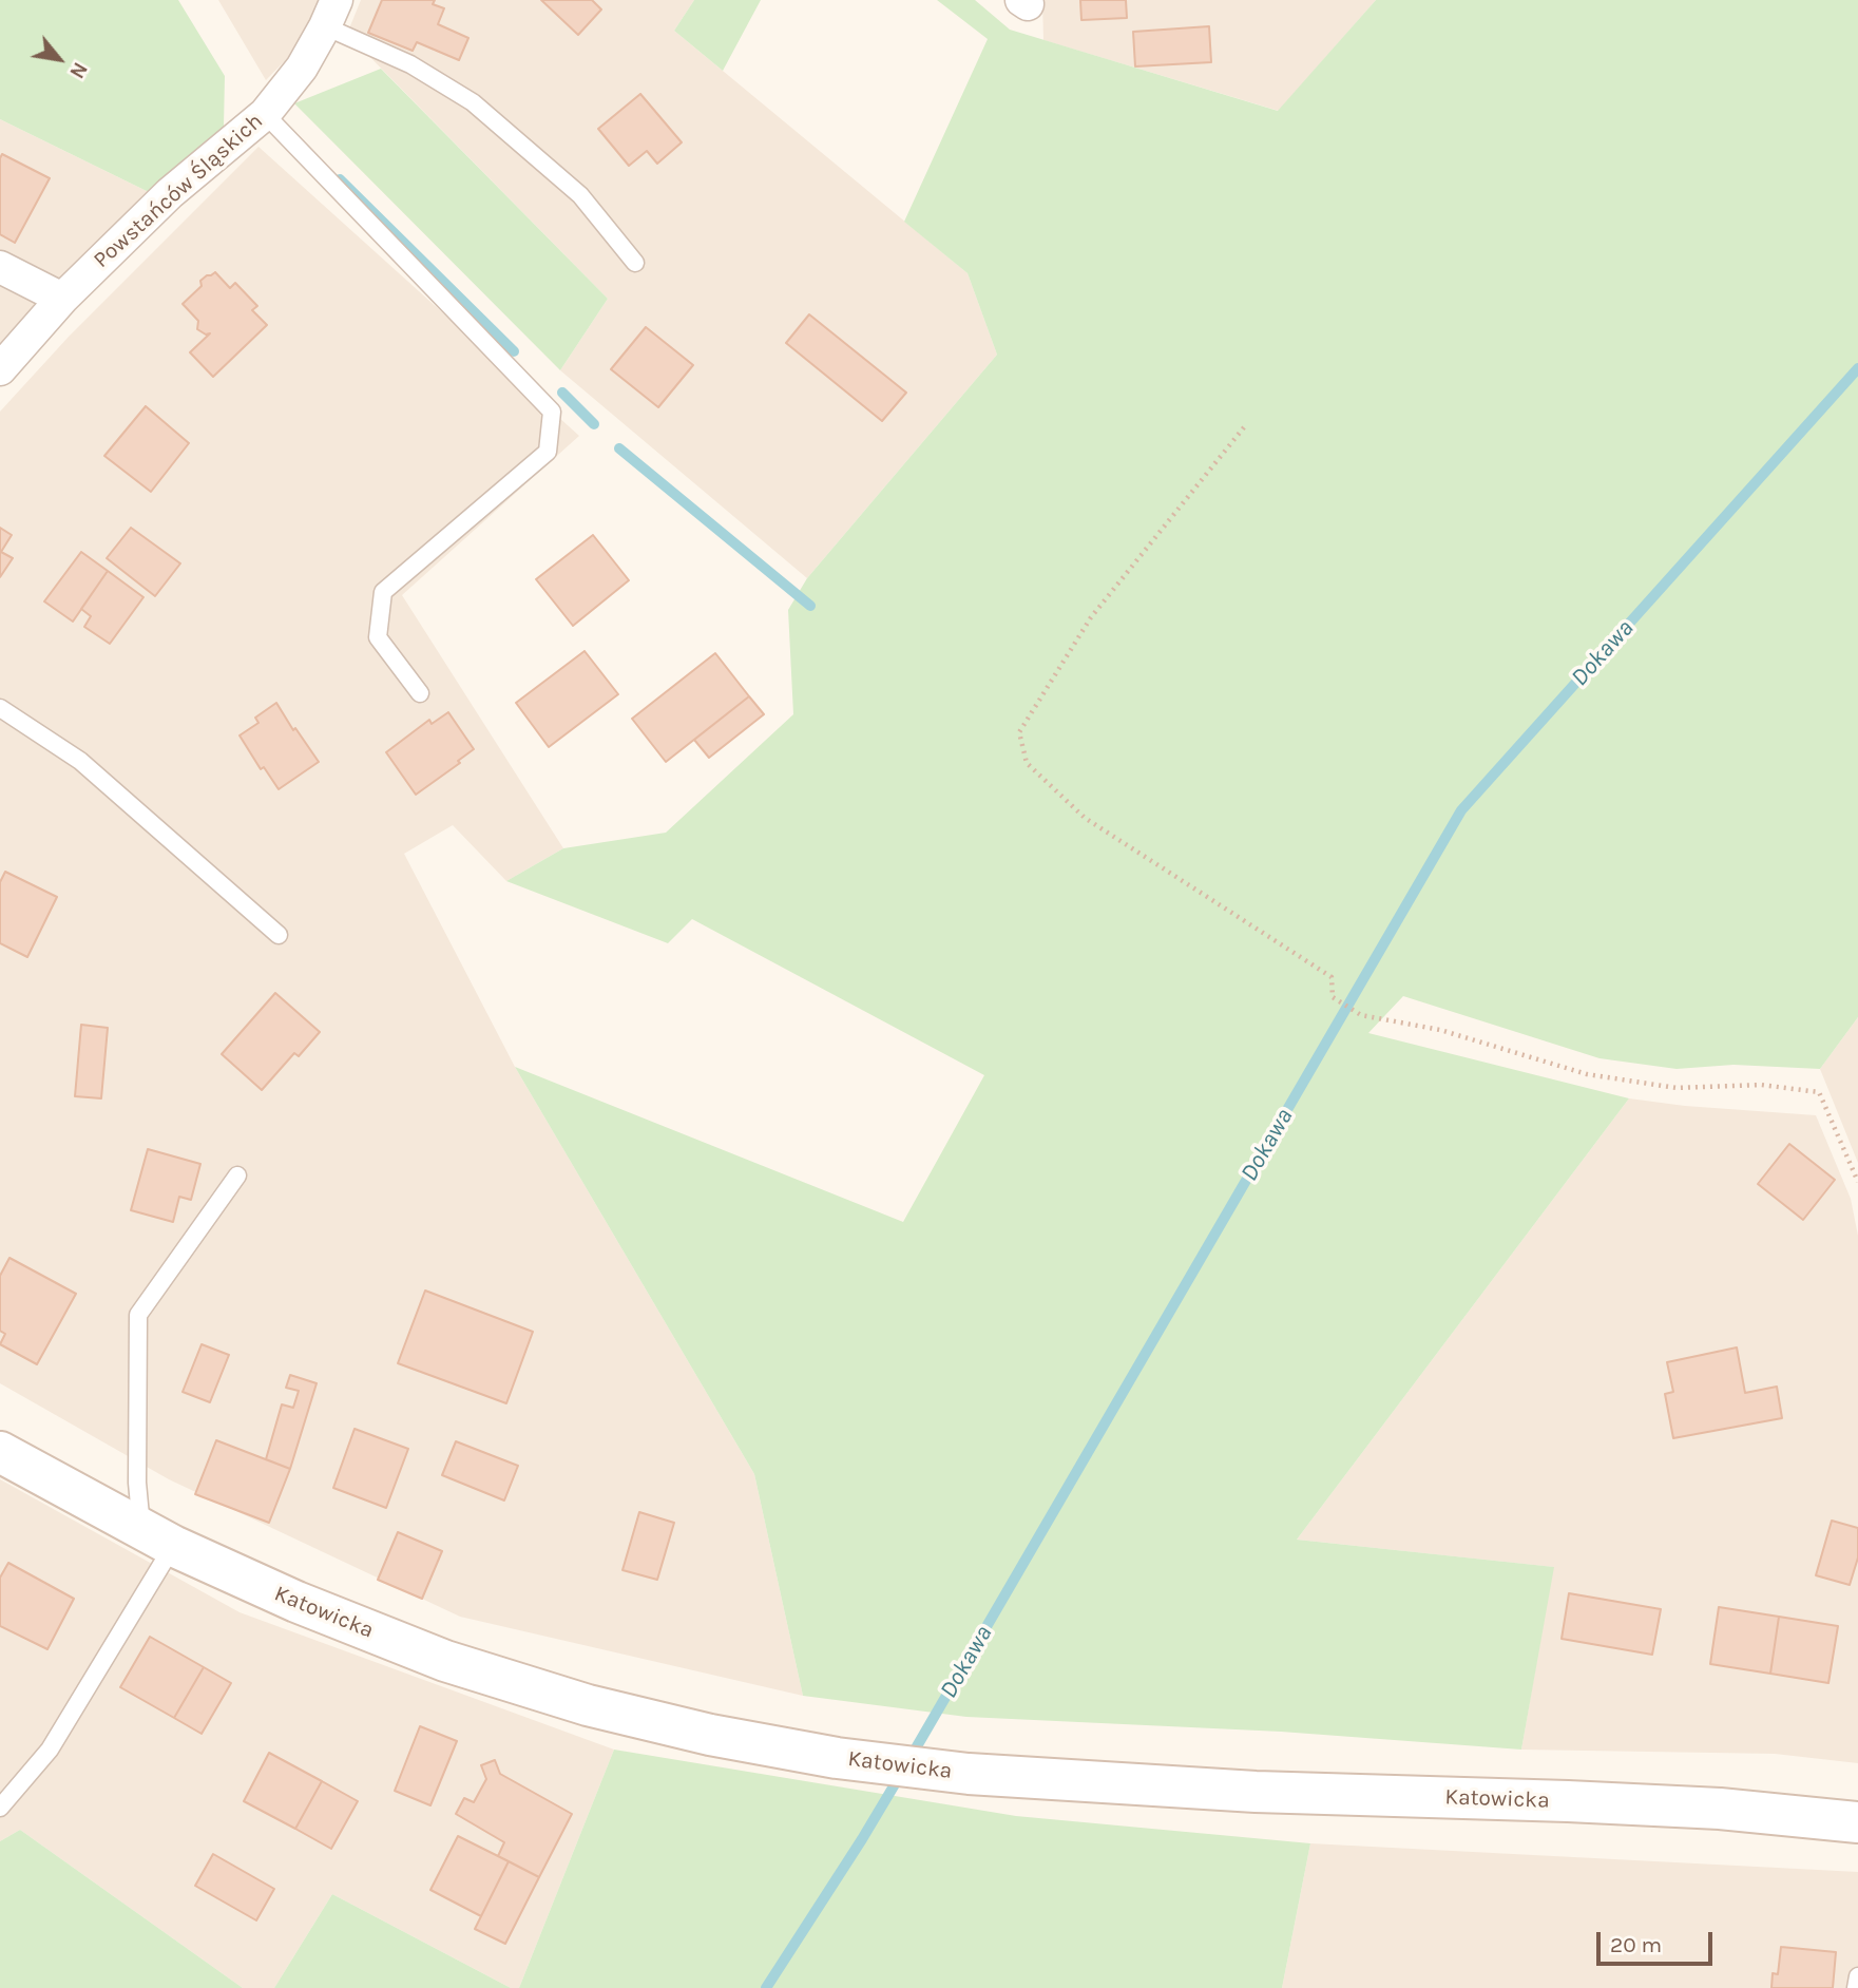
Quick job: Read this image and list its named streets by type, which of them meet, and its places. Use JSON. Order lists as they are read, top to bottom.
{
  "streets": {
    "street": ["Powstańców Śląskich", "Katowicka"]
  },
  "water": ["Dokawa"],
  "scale_bar": "20 m",
  "north": "bottom right"
}
